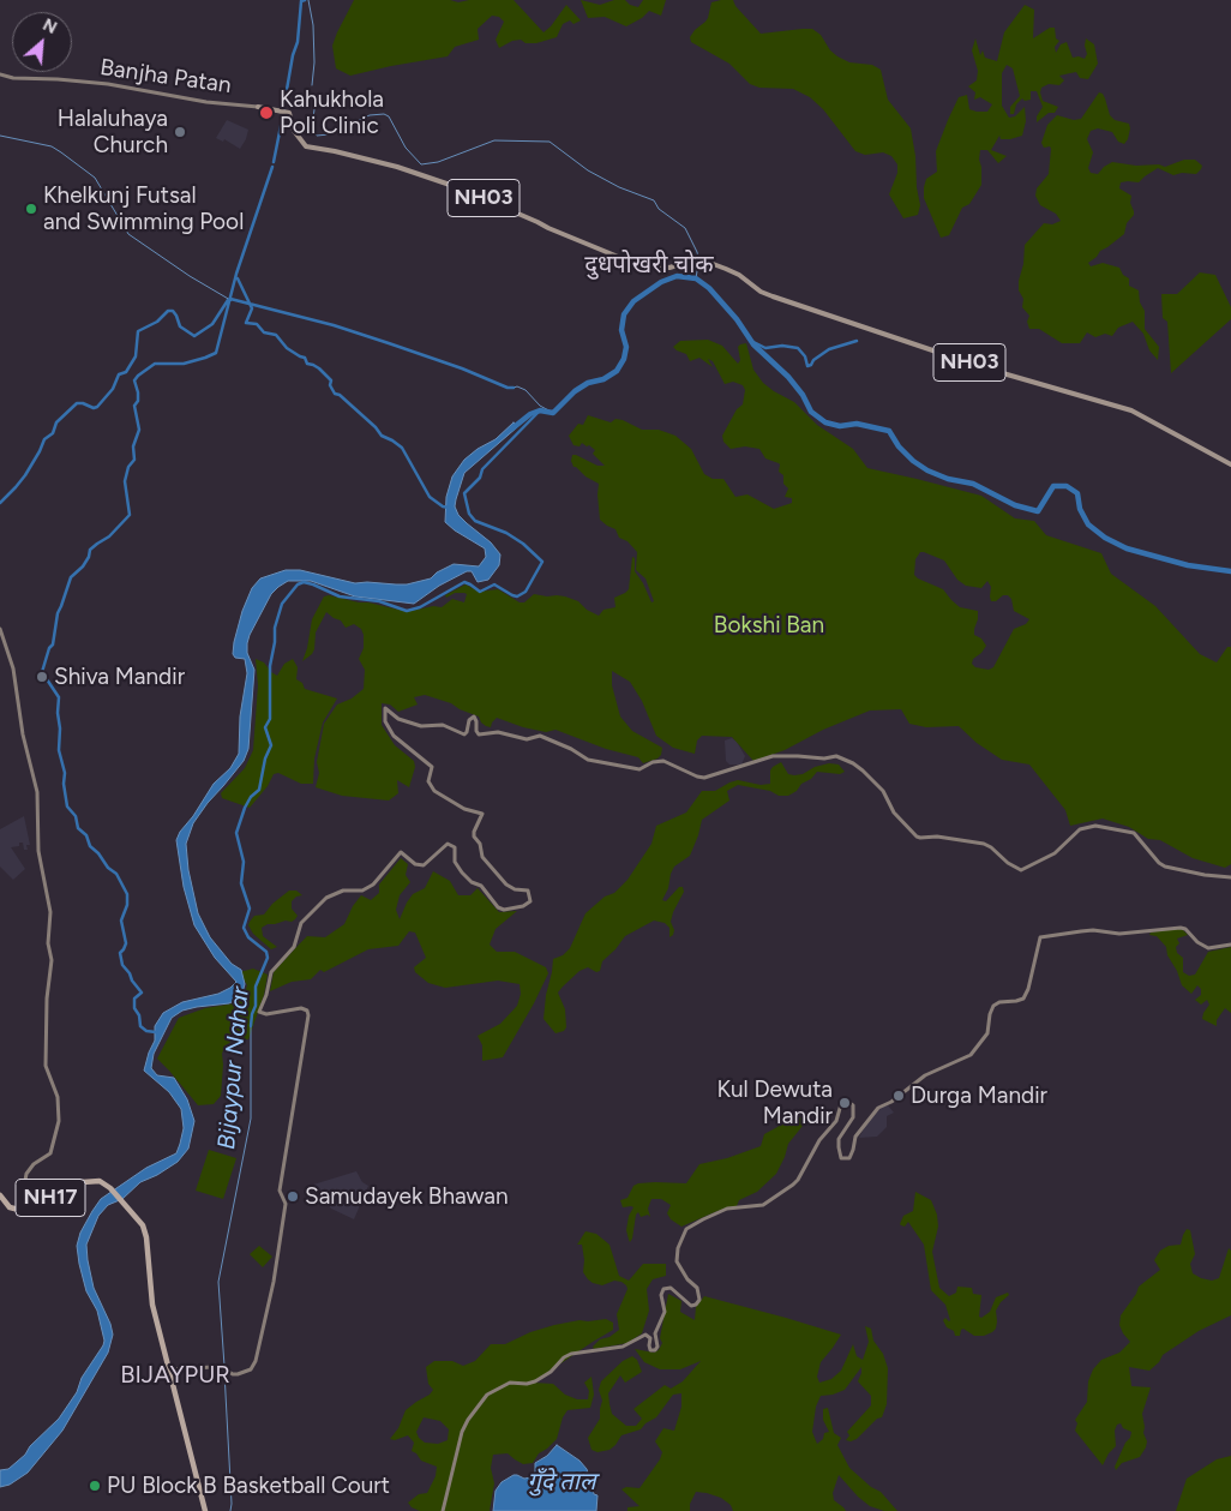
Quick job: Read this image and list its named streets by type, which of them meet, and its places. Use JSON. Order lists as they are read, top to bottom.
{
  "streets": {
    "highway": ["NH17"],
    "main road": ["Banjha Patan", "NH03"]
  },
  "districts": ["दुधपोखरी चोक", "BIJAYPUR"],
  "water": ["Bijaypur Nahar", "गुँदे ताल"],
  "parks": ["Bokshi Ban"],
  "places": [
    "Kahukhola Poli Clinic",
    "Halaluhaya Church",
    "Khelkunj Futsal and Swimming Pool",
    "Shiva Mandir",
    "Durga Mandir",
    "Kul Dewuta Mandir",
    "Samudayek Bhawan",
    "PU Block B Basketball Court"
  ],
  "north": "top right"
}
